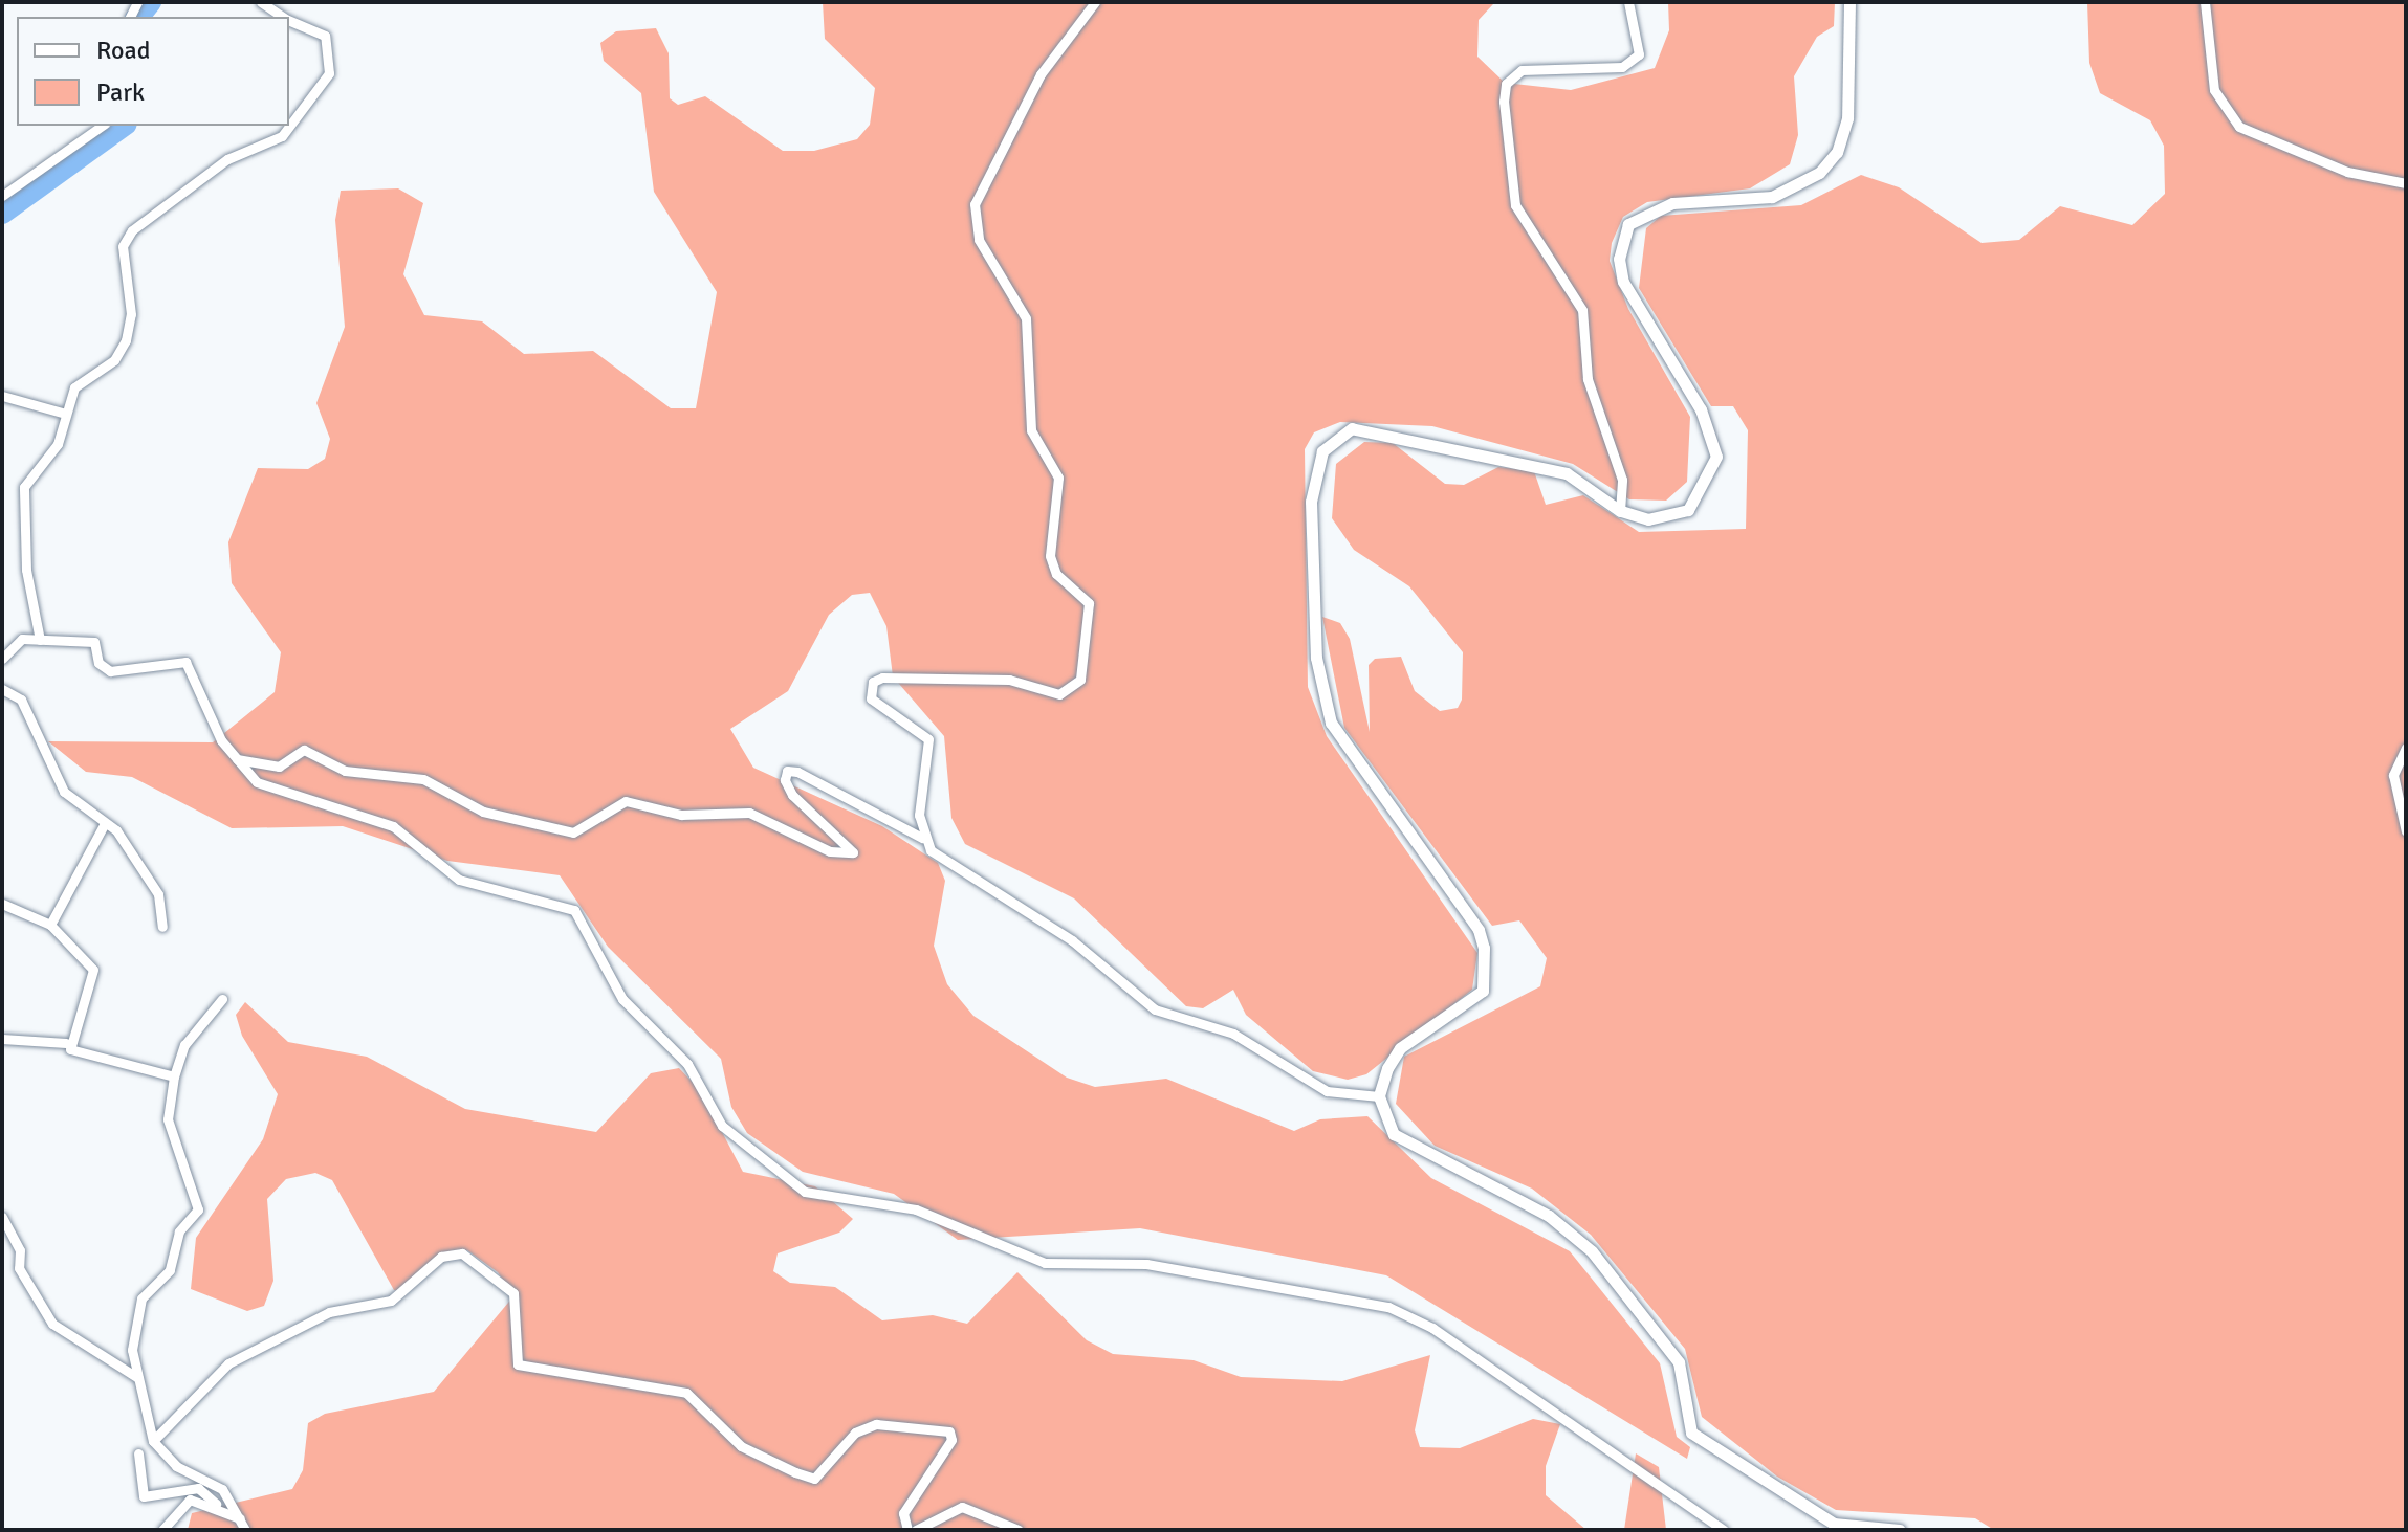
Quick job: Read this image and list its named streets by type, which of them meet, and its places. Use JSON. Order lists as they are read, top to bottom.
{
  "legend": ["Road", "Park"]
}
